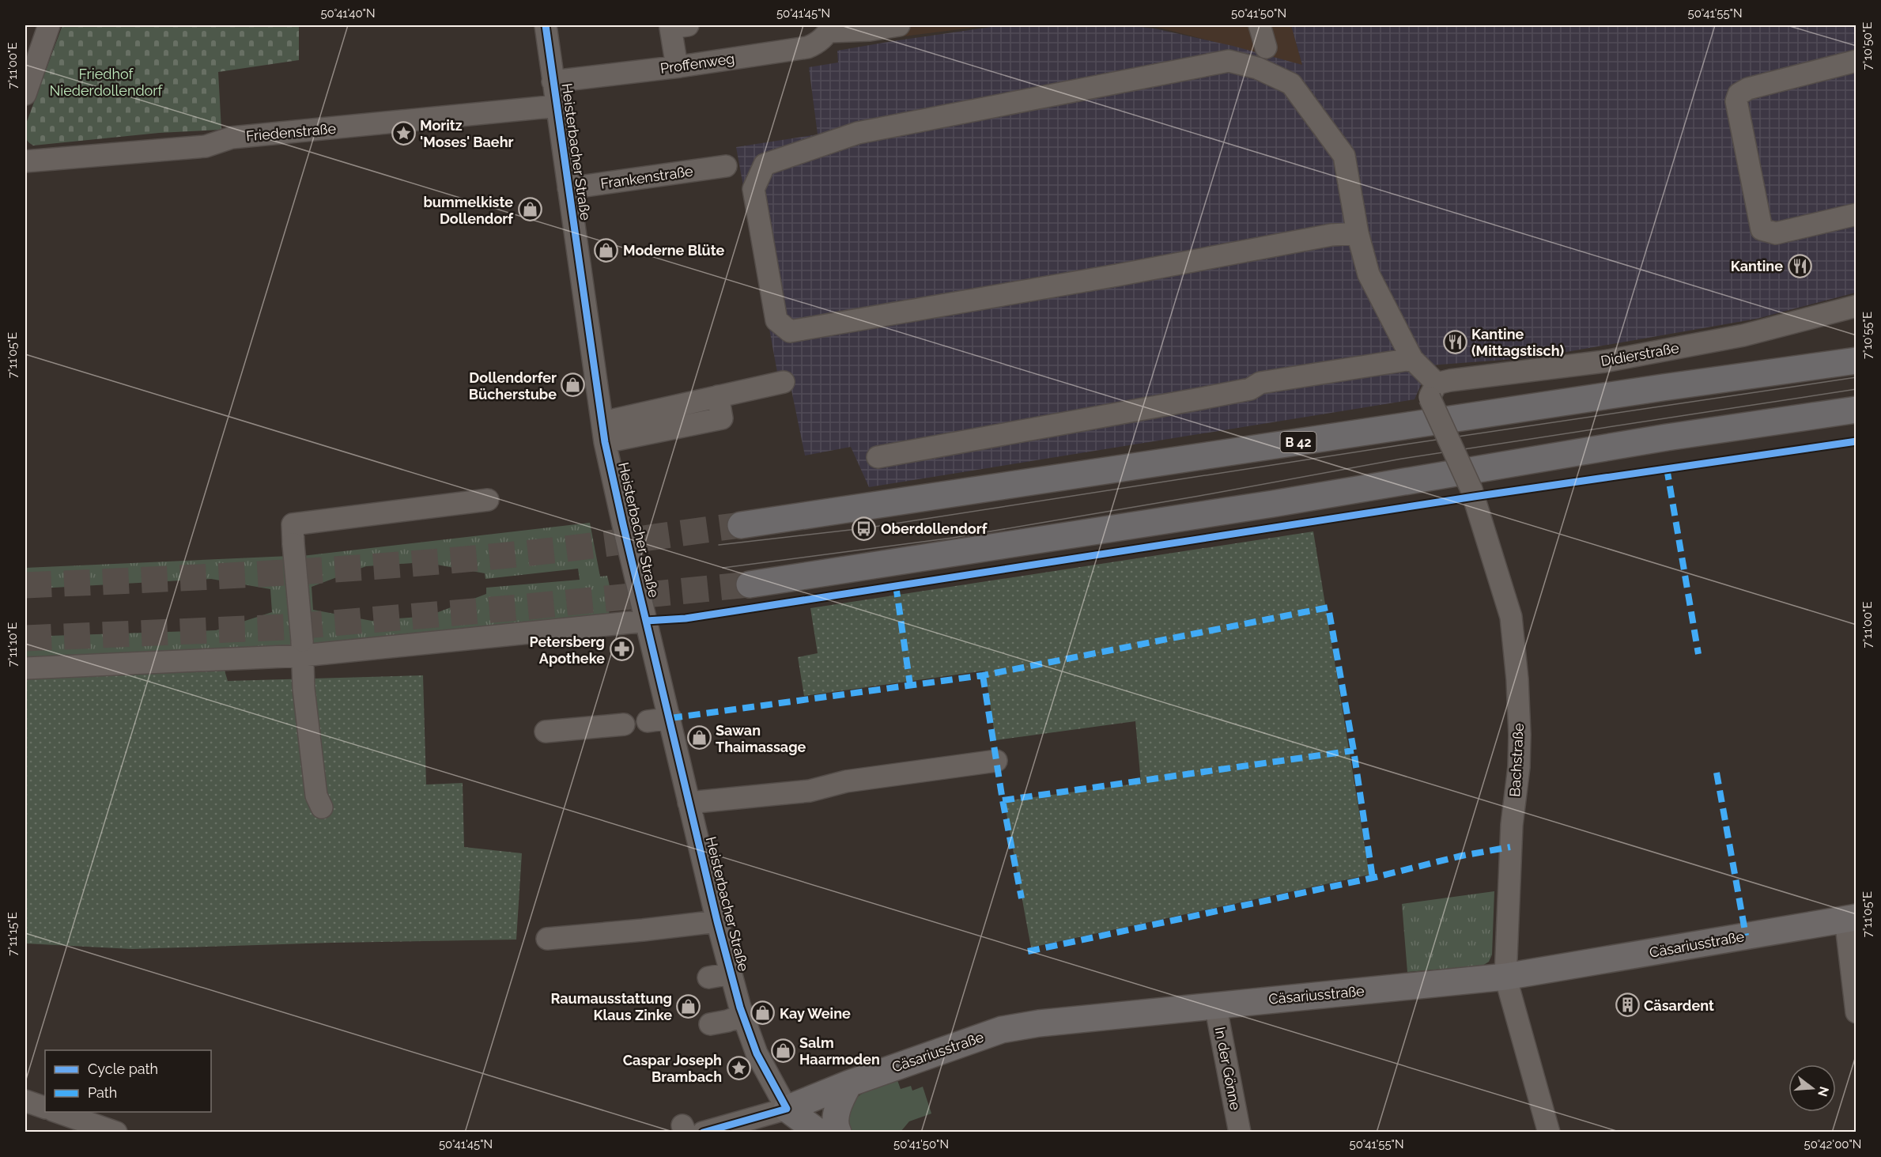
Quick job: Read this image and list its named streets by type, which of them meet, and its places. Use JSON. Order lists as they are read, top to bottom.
{
  "streets": {
    "highway": ["B 42"],
    "main road": ["Cäsariusstraße"],
    "street": [
      "Proffenweg",
      "Friedenstraße",
      "Heisterbacher Straße",
      "Frankenstraße",
      "Didierstraße",
      "Bachstraße",
      "In der Gönne"
    ]
  },
  "crossings": [
    ["Proffenweg", "Heisterbacher Straße"],
    ["Friedenstraße", "Heisterbacher Straße"],
    ["Heisterbacher Straße", "Frankenstraße"],
    ["Heisterbacher Straße", "Cäsariusstraße"],
    ["Didierstraße", "Bachstraße"],
    ["Bachstraße", "Cäsariusstraße"],
    ["Cäsariusstraße", "In der Gönne"]
  ],
  "parks": ["Friedhof Niederdollendorf"],
  "places": {
    "place": ["Moritz 'Moses' Baehr", "Caspar Joseph Brambach"],
    "shop": [
      "bummelkiste Dollendorf",
      "Moderne Blüte",
      "Dollendorfer Bücherstube",
      "Sawan Thaimassage",
      "Raumausstattung Klaus Zinke",
      "Kay Weine",
      "Salm Haarmoden"
    ],
    "restaurant": ["Kantine", "Kantine (Mittagstisch)"],
    "bus stop": ["Oberdollendorf"],
    "pharmacy": ["Petersberg Apotheke"],
    "building": ["Cäsardent"]
  },
  "legend": ["Cycle path", "Path"],
  "north": "right",
  "coordinates": [
    "50°41'40\"N",
    "50°41'45\"N",
    "50°41'50\"N",
    "50°41'55\"N",
    "7°10'50\"E",
    "7°11'00\"E",
    "7°10'55\"E",
    "7°11'05\"E",
    "7°11'10\"E",
    "7°11'15\"E",
    "50°42'00\"N"
  ]
}
